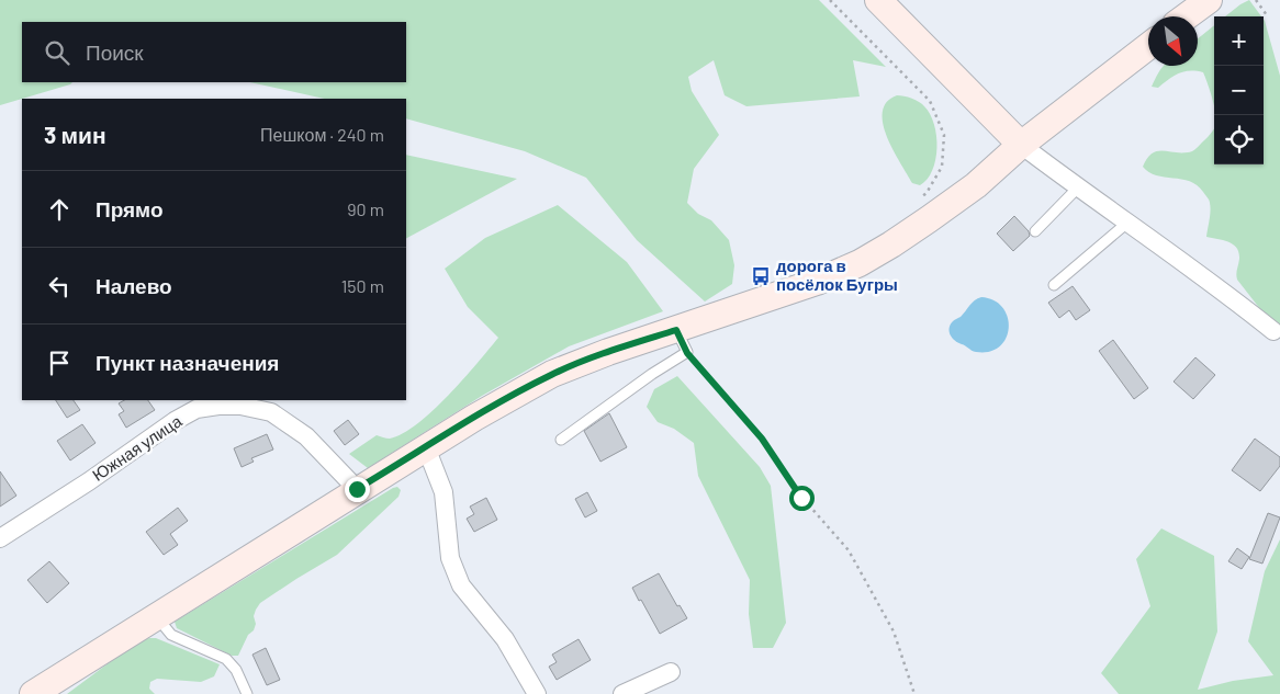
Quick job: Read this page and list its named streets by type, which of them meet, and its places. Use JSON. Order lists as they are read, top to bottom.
{
  "streets": {
    "street": ["Южная улица"]
  },
  "places": {
    "bus stop": ["дорога в посёлок Бугры"]
  },
  "north": "bottom right",
  "page": {
    "map_buttons": ["+", "−"],
    "search": "Поиск",
    "heading": ["3 мин", "Пешком · 240 m"],
    "list": [
      ["Прямо", "90 m"],
      ["Налево", "150 m"],
      "Пункт назначения"
    ]
  }
}
